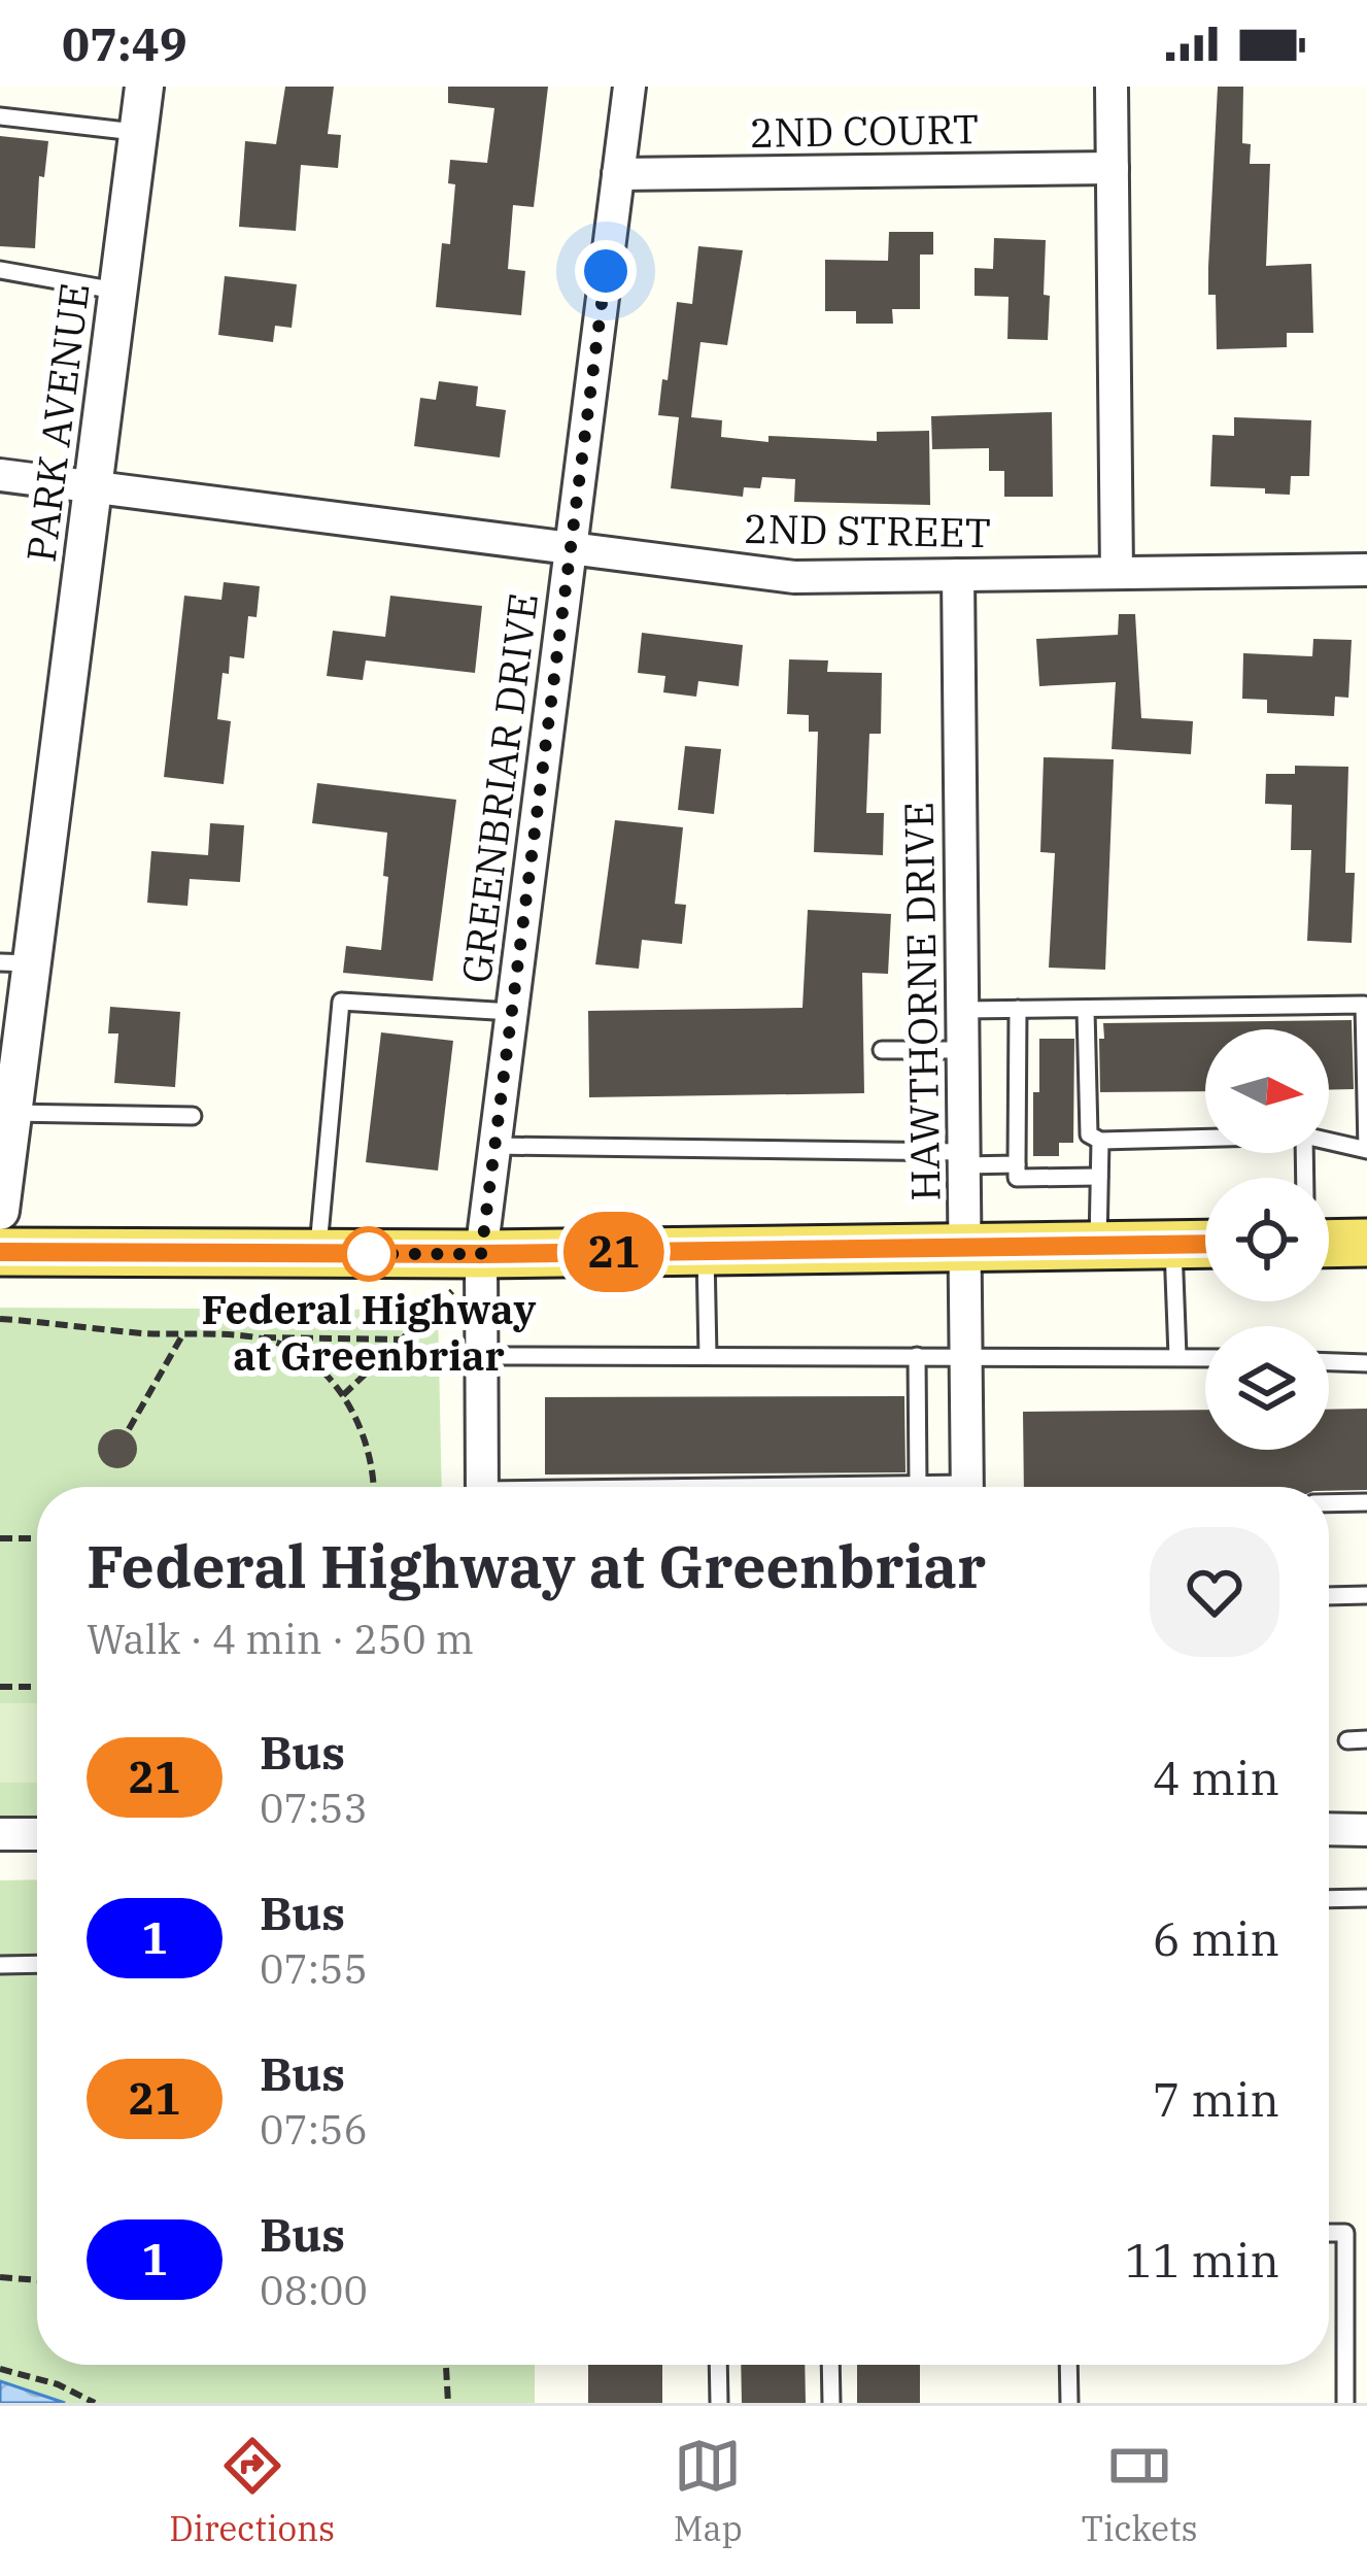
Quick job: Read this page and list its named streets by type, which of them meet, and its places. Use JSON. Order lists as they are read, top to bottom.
{
  "streets": {
    "street": [
      "2ND COURT",
      "PARK AVENUE",
      "2ND STREET",
      "GREENBRIAR DRIVE",
      "HAWTHORNE DRIVE"
    ]
  },
  "crossings": [
    ["2ND COURT", "GREENBRIAR DRIVE"],
    ["PARK AVENUE", "2ND STREET"],
    ["2ND STREET", "GREENBRIAR DRIVE"],
    ["2ND STREET", "HAWTHORNE DRIVE"]
  ],
  "places": ["Federal Highway at Greenbriar"],
  "lines": ["bus line 21"],
  "north": "right",
  "page": {
    "status": "07:49",
    "on_map": "21",
    "heading": ["Federal Highway at Greenbriar", "Walk · 4 min · 250 m"],
    "list": [
      {
        "mark": "21",
        "name": "Bus",
        "note": "07:53",
        "value": "4 min"
      },
      {
        "mark": "1",
        "name": "Bus",
        "note": "07:55",
        "value": "6 min"
      },
      {
        "mark": "21",
        "name": "Bus",
        "note": "07:56",
        "value": "7 min"
      },
      {
        "mark": "1",
        "name": "Bus",
        "note": "08:00",
        "value": "11 min"
      }
    ],
    "tabs": ["Directions", "Map", "Tickets"]
  }
}
